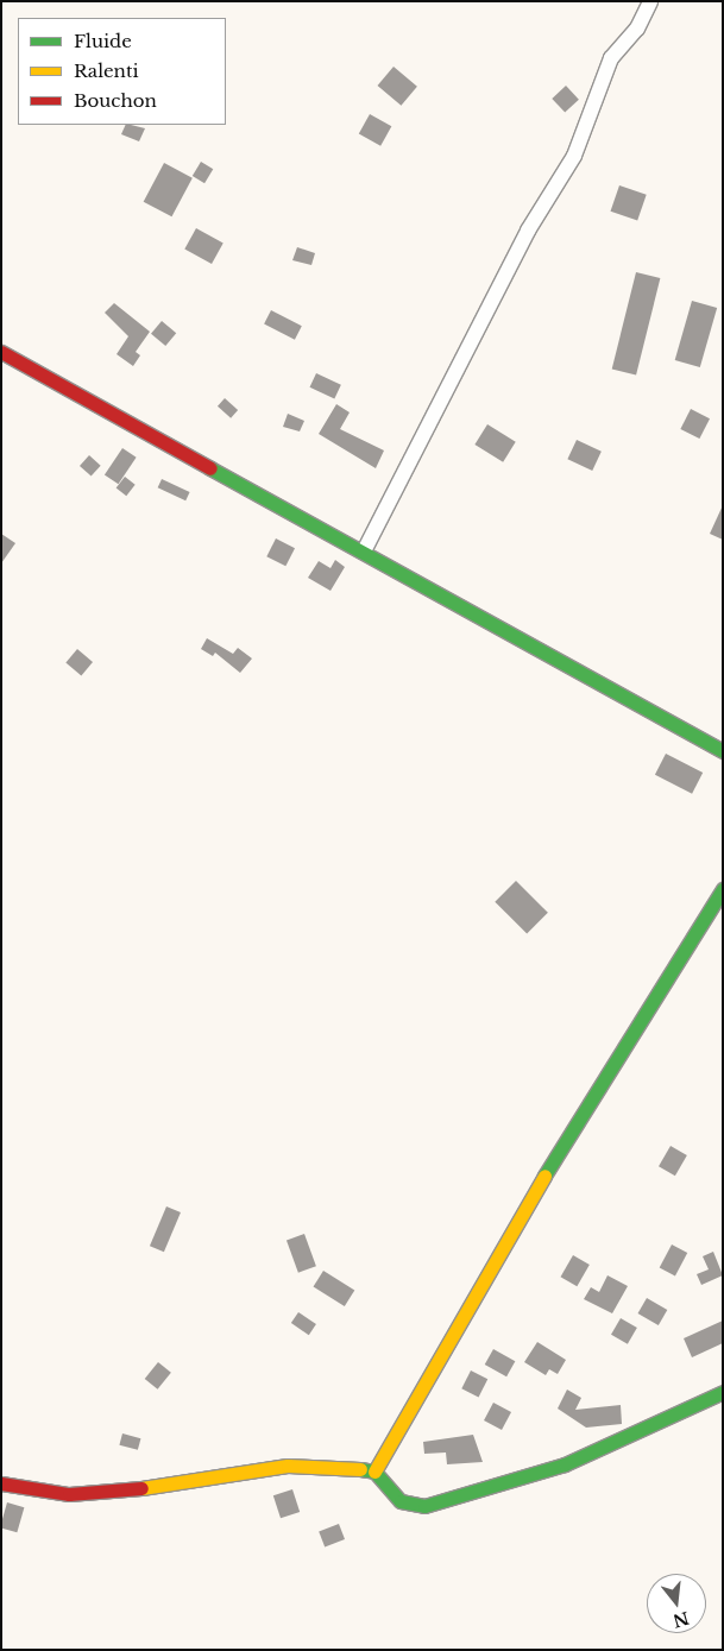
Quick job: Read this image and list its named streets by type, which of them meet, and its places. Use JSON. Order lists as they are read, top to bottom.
{
  "legend": ["Fluide", "Ralenti", "Bouchon"],
  "north": "bottom"
}
